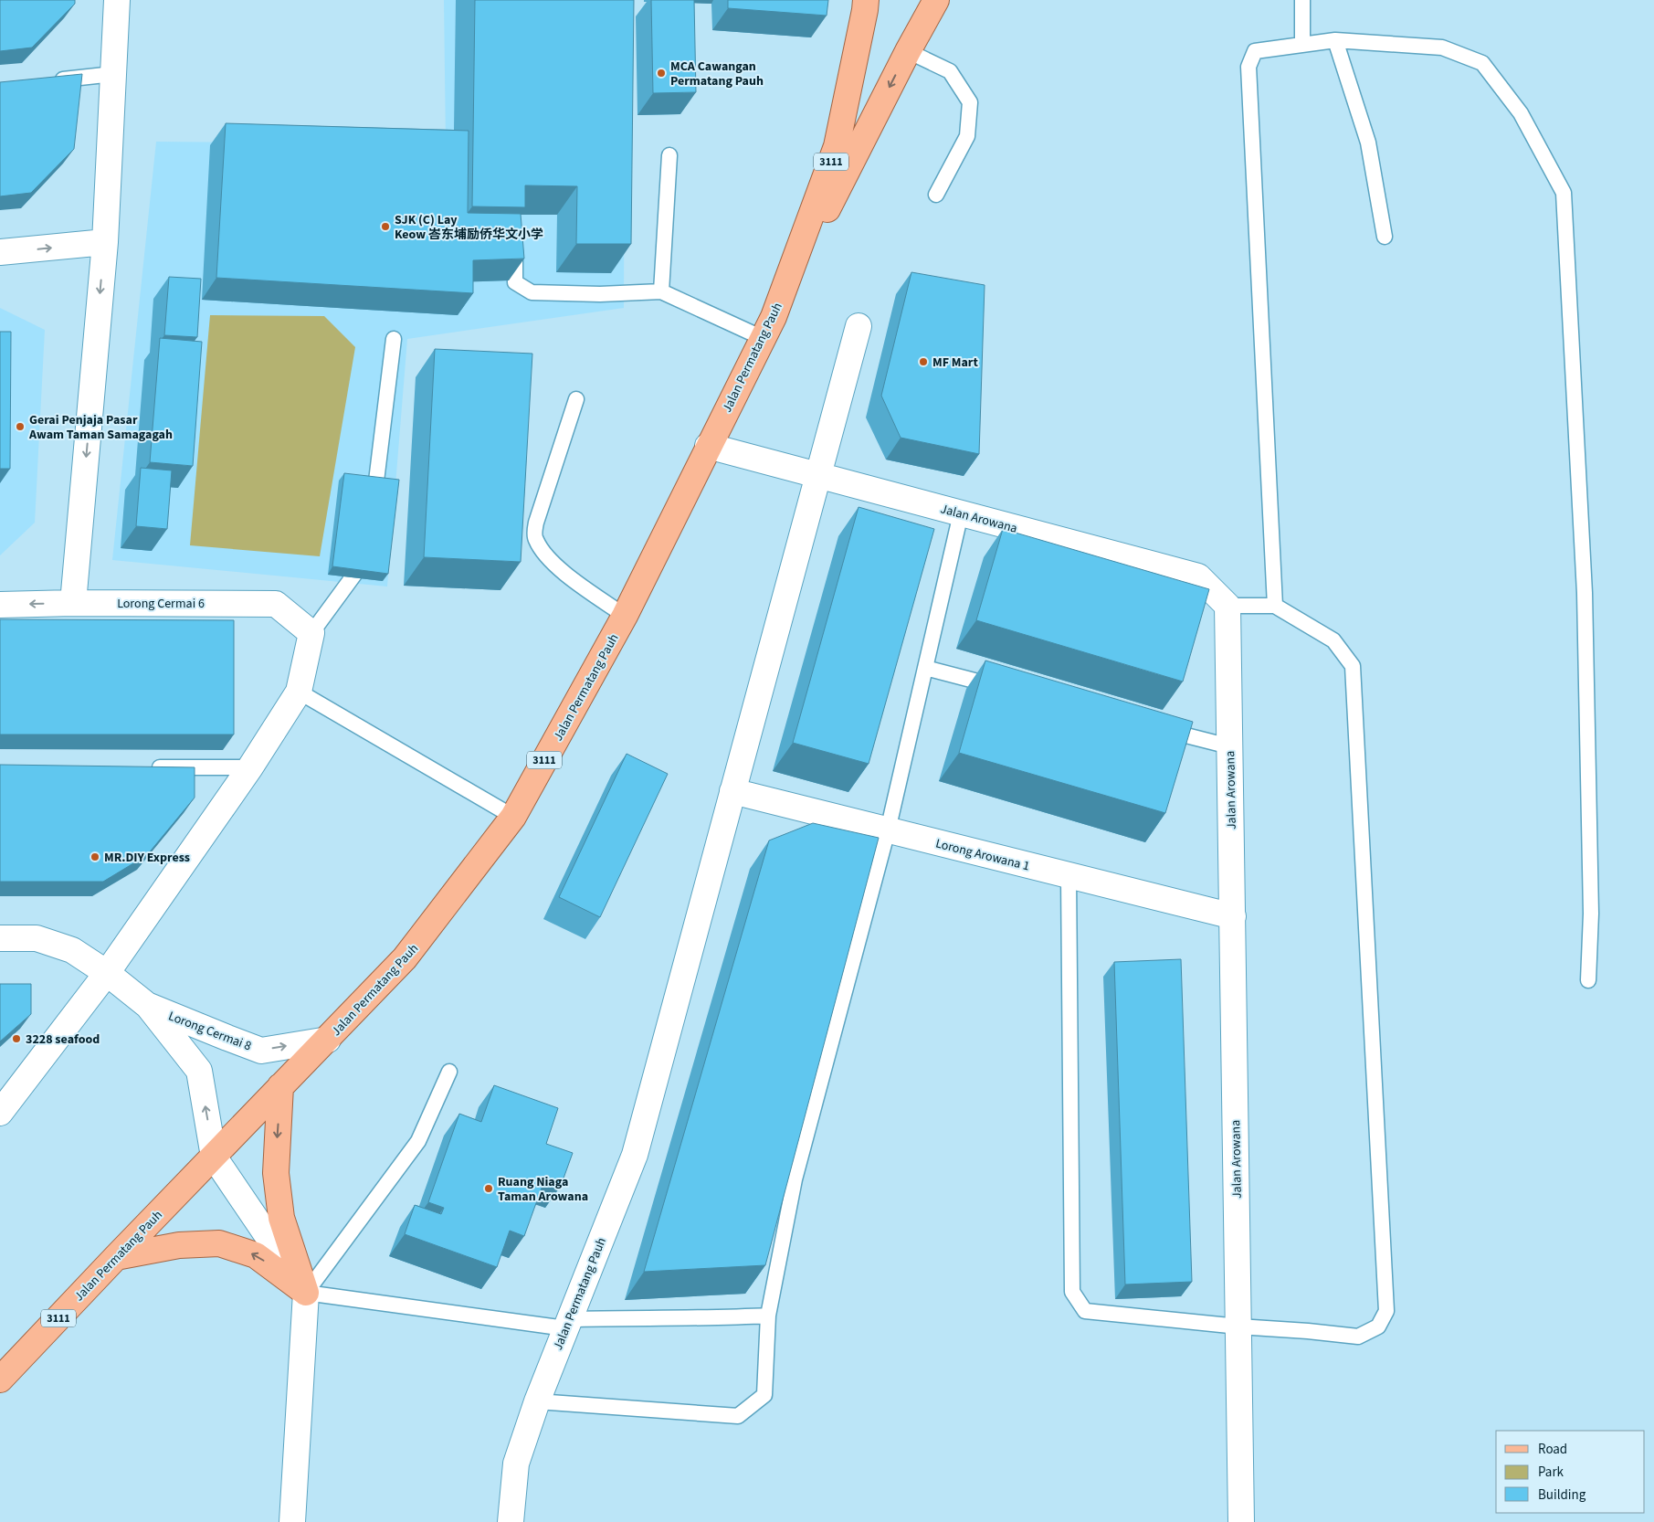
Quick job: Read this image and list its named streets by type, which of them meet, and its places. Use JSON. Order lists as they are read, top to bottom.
{
  "streets": {
    "main road": ["3111", "Jalan Permatang Pauh"],
    "street": [
      "Jalan Arowana",
      "Lorong Cermai 6",
      "Lorong Arowana 1",
      "Lorong Cermai 8"
    ]
  },
  "crossings": [
    ["Jalan Permatang Pauh", "Jalan Arowana"],
    ["Jalan Permatang Pauh", "Lorong Arowana 1"],
    ["Jalan Permatang Pauh", "Lorong Cermai 8"],
    ["Jalan Arowana", "Lorong Arowana 1"]
  ],
  "places": [
    "MCA Cawangan Permatang Pauh",
    "SJK (C) Lay Keow 峇东埔励侨华文小学",
    "MF Mart",
    "Gerai Penjaja Pasar Awam Taman Samagagah",
    "MR.DIY Express",
    "3228 seafood",
    "Ruang Niaga Taman Arowana"
  ],
  "legend": ["Road", "Park", "Building"]
}
